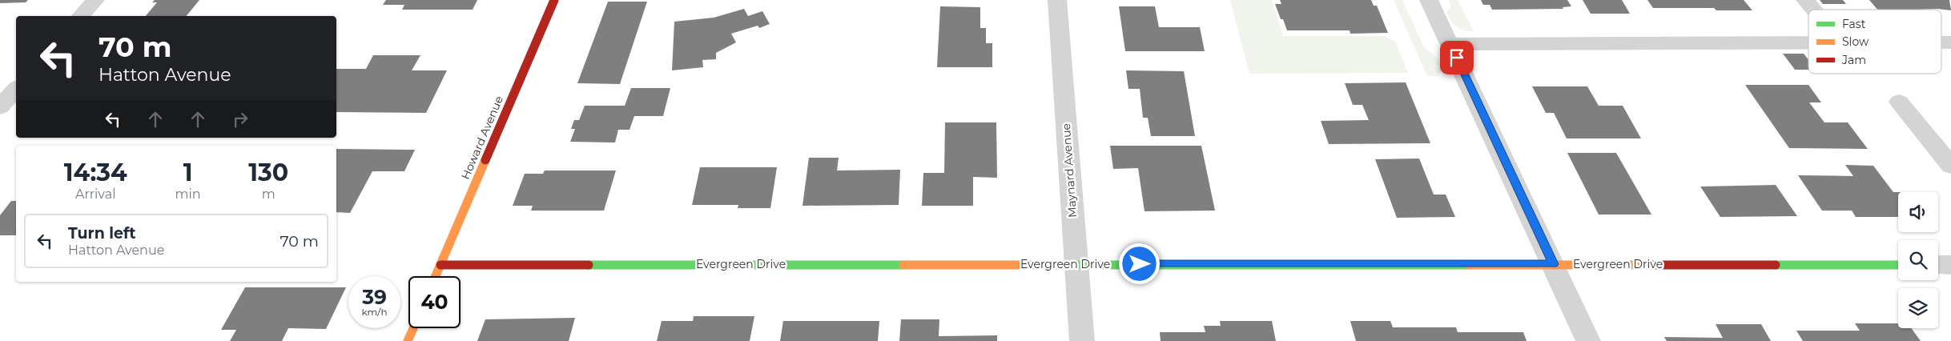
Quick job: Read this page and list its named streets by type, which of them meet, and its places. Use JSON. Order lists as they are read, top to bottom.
{
  "streets": {
    "street": ["Howard Avenue", "Maynard Avenue", "Evergreen Drive"]
  },
  "crossings": [
    ["Howard Avenue", "Evergreen Drive"],
    ["Maynard Avenue", "Evergreen Drive"]
  ],
  "legend": ["Fast", "Slow", "Jam"],
  "page": {
    "turn": ["70 m", "Hatton Avenue"],
    "eta": [
      "14:34",
      "Arrival",
      "1",
      "min",
      "130",
      "m"
    ],
    "list": [
      {
        "name": "Turn left",
        "note": "Hatton Avenue",
        "value": "70 m"
      }
    ],
    "speed": "39 km/h",
    "limit": "40"
  }
}
